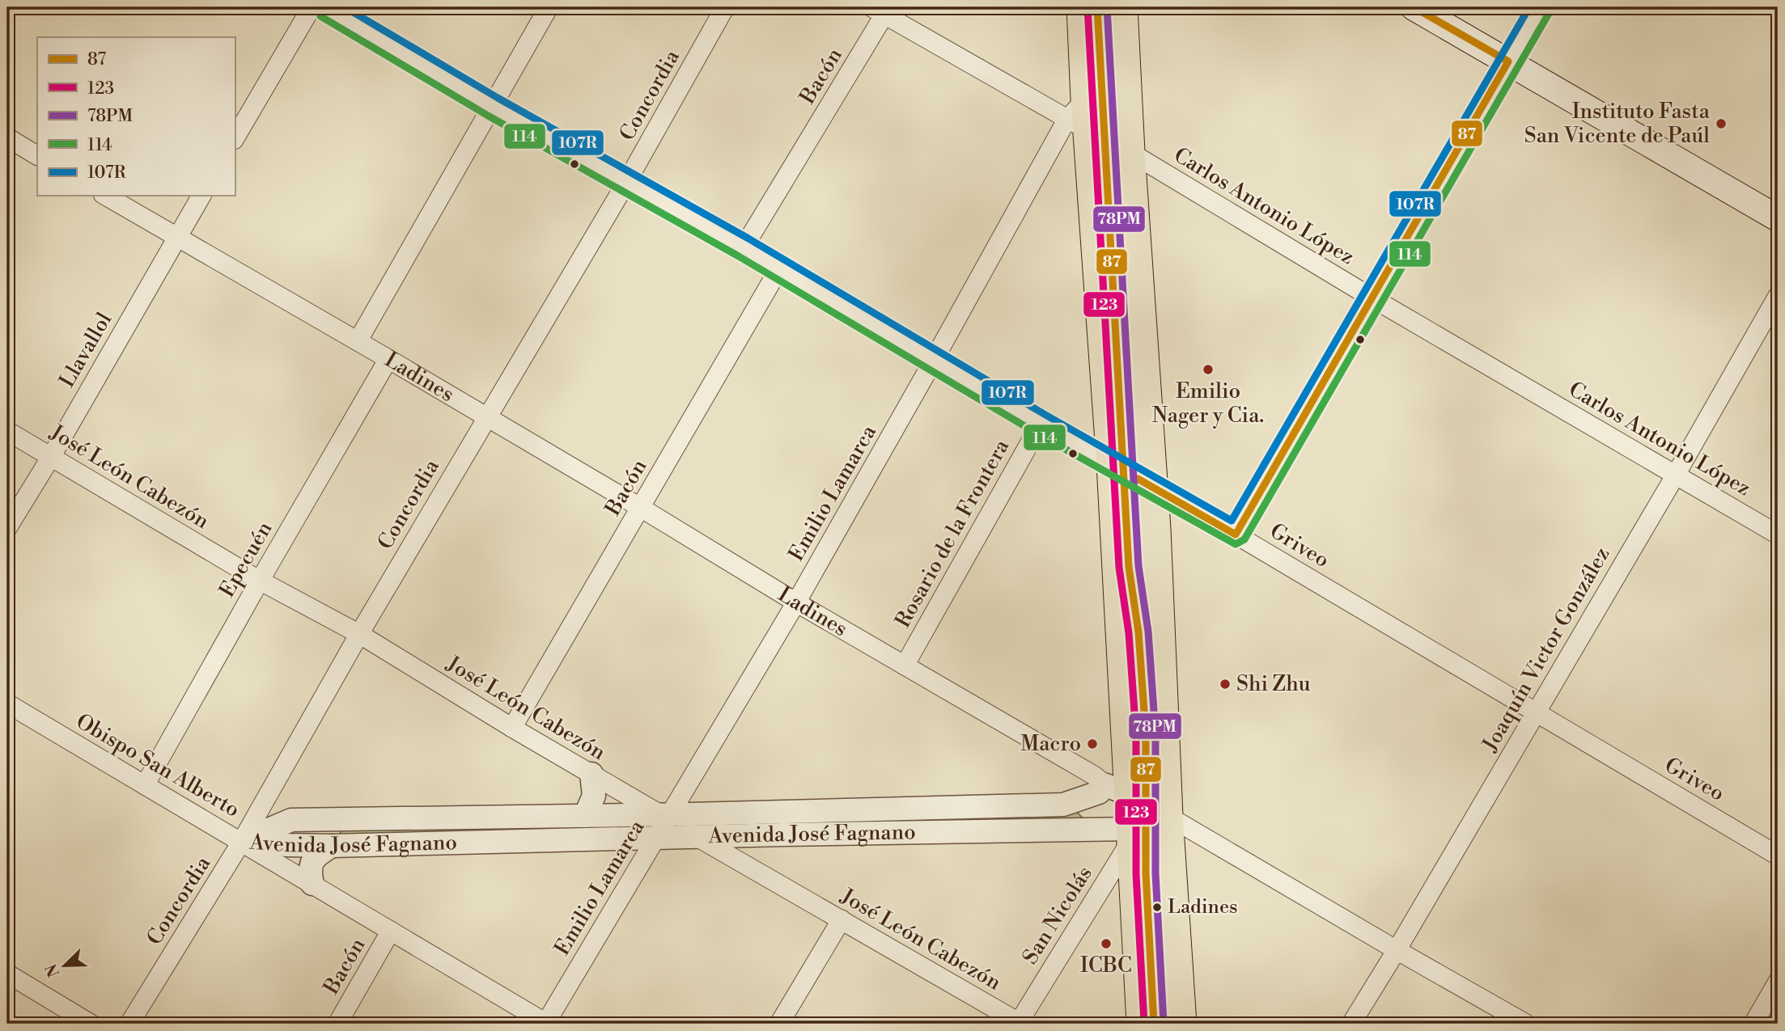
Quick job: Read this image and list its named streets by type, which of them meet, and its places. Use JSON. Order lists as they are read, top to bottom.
{
  "streets": {
    "street": [
      "Bacón",
      "Concordia",
      "Carlos Antonio López",
      "Llavallol",
      "Ladines",
      "José León Cabezón",
      "Emilio Lamarca",
      "Rosario de la Frontera",
      "Griveo",
      "Epecuén",
      "Joaquín Victor González",
      "Obispo San Alberto",
      "Avenida José Fagnano",
      "San Nicolás"
    ]
  },
  "crossings": [
    ["Bacón", "Carlos Antonio López"],
    ["Bacón", "Ladines"],
    ["Bacón", "José León Cabezón"],
    ["Bacón", "Griveo"],
    ["Bacón", "Obispo San Alberto"],
    ["Concordia", "Ladines"],
    ["Concordia", "José León Cabezón"],
    ["Concordia", "Griveo"],
    ["Concordia", "Obispo San Alberto"],
    ["Concordia", "Avenida José Fagnano"],
    ["Carlos Antonio López", "Emilio Lamarca"],
    ["Carlos Antonio López", "Joaquín Victor González"],
    ["Llavallol", "Ladines"],
    ["Llavallol", "José León Cabezón"],
    ["Ladines", "Emilio Lamarca"],
    ["Ladines", "Rosario de la Frontera"],
    ["Ladines", "Epecuén"],
    ["Ladines", "Joaquín Victor González"],
    ["Ladines", "Avenida José Fagnano"],
    ["Ladines", "San Nicolás"],
    ["José León Cabezón", "Emilio Lamarca"],
    ["José León Cabezón", "Epecuén"],
    ["José León Cabezón", "Avenida José Fagnano"],
    ["José León Cabezón", "San Nicolás"],
    ["Emilio Lamarca", "Griveo"],
    ["Emilio Lamarca", "Obispo San Alberto"],
    ["Emilio Lamarca", "Avenida José Fagnano"],
    ["Rosario de la Frontera", "Griveo"],
    ["Griveo", "Joaquín Victor González"],
    ["Epecuén", "Obispo San Alberto"],
    ["Obispo San Alberto", "Avenida José Fagnano"],
    ["Avenida José Fagnano", "San Nicolás"]
  ],
  "places": [
    "Instituto Fasta San Vicente de Paúl",
    "Emilio Nager y Cia.",
    "Shi Zhu",
    "Macro",
    "Ladines",
    "ICBC"
  ],
  "lines": [
    "transit line 87",
    "transit line 78PM",
    "transit line 107R",
    "transit line 123",
    "transit line 114"
  ],
  "legend": [
    "87",
    "123",
    "78PM",
    "114",
    "107R"
  ],
  "north": "bottom left"
}
